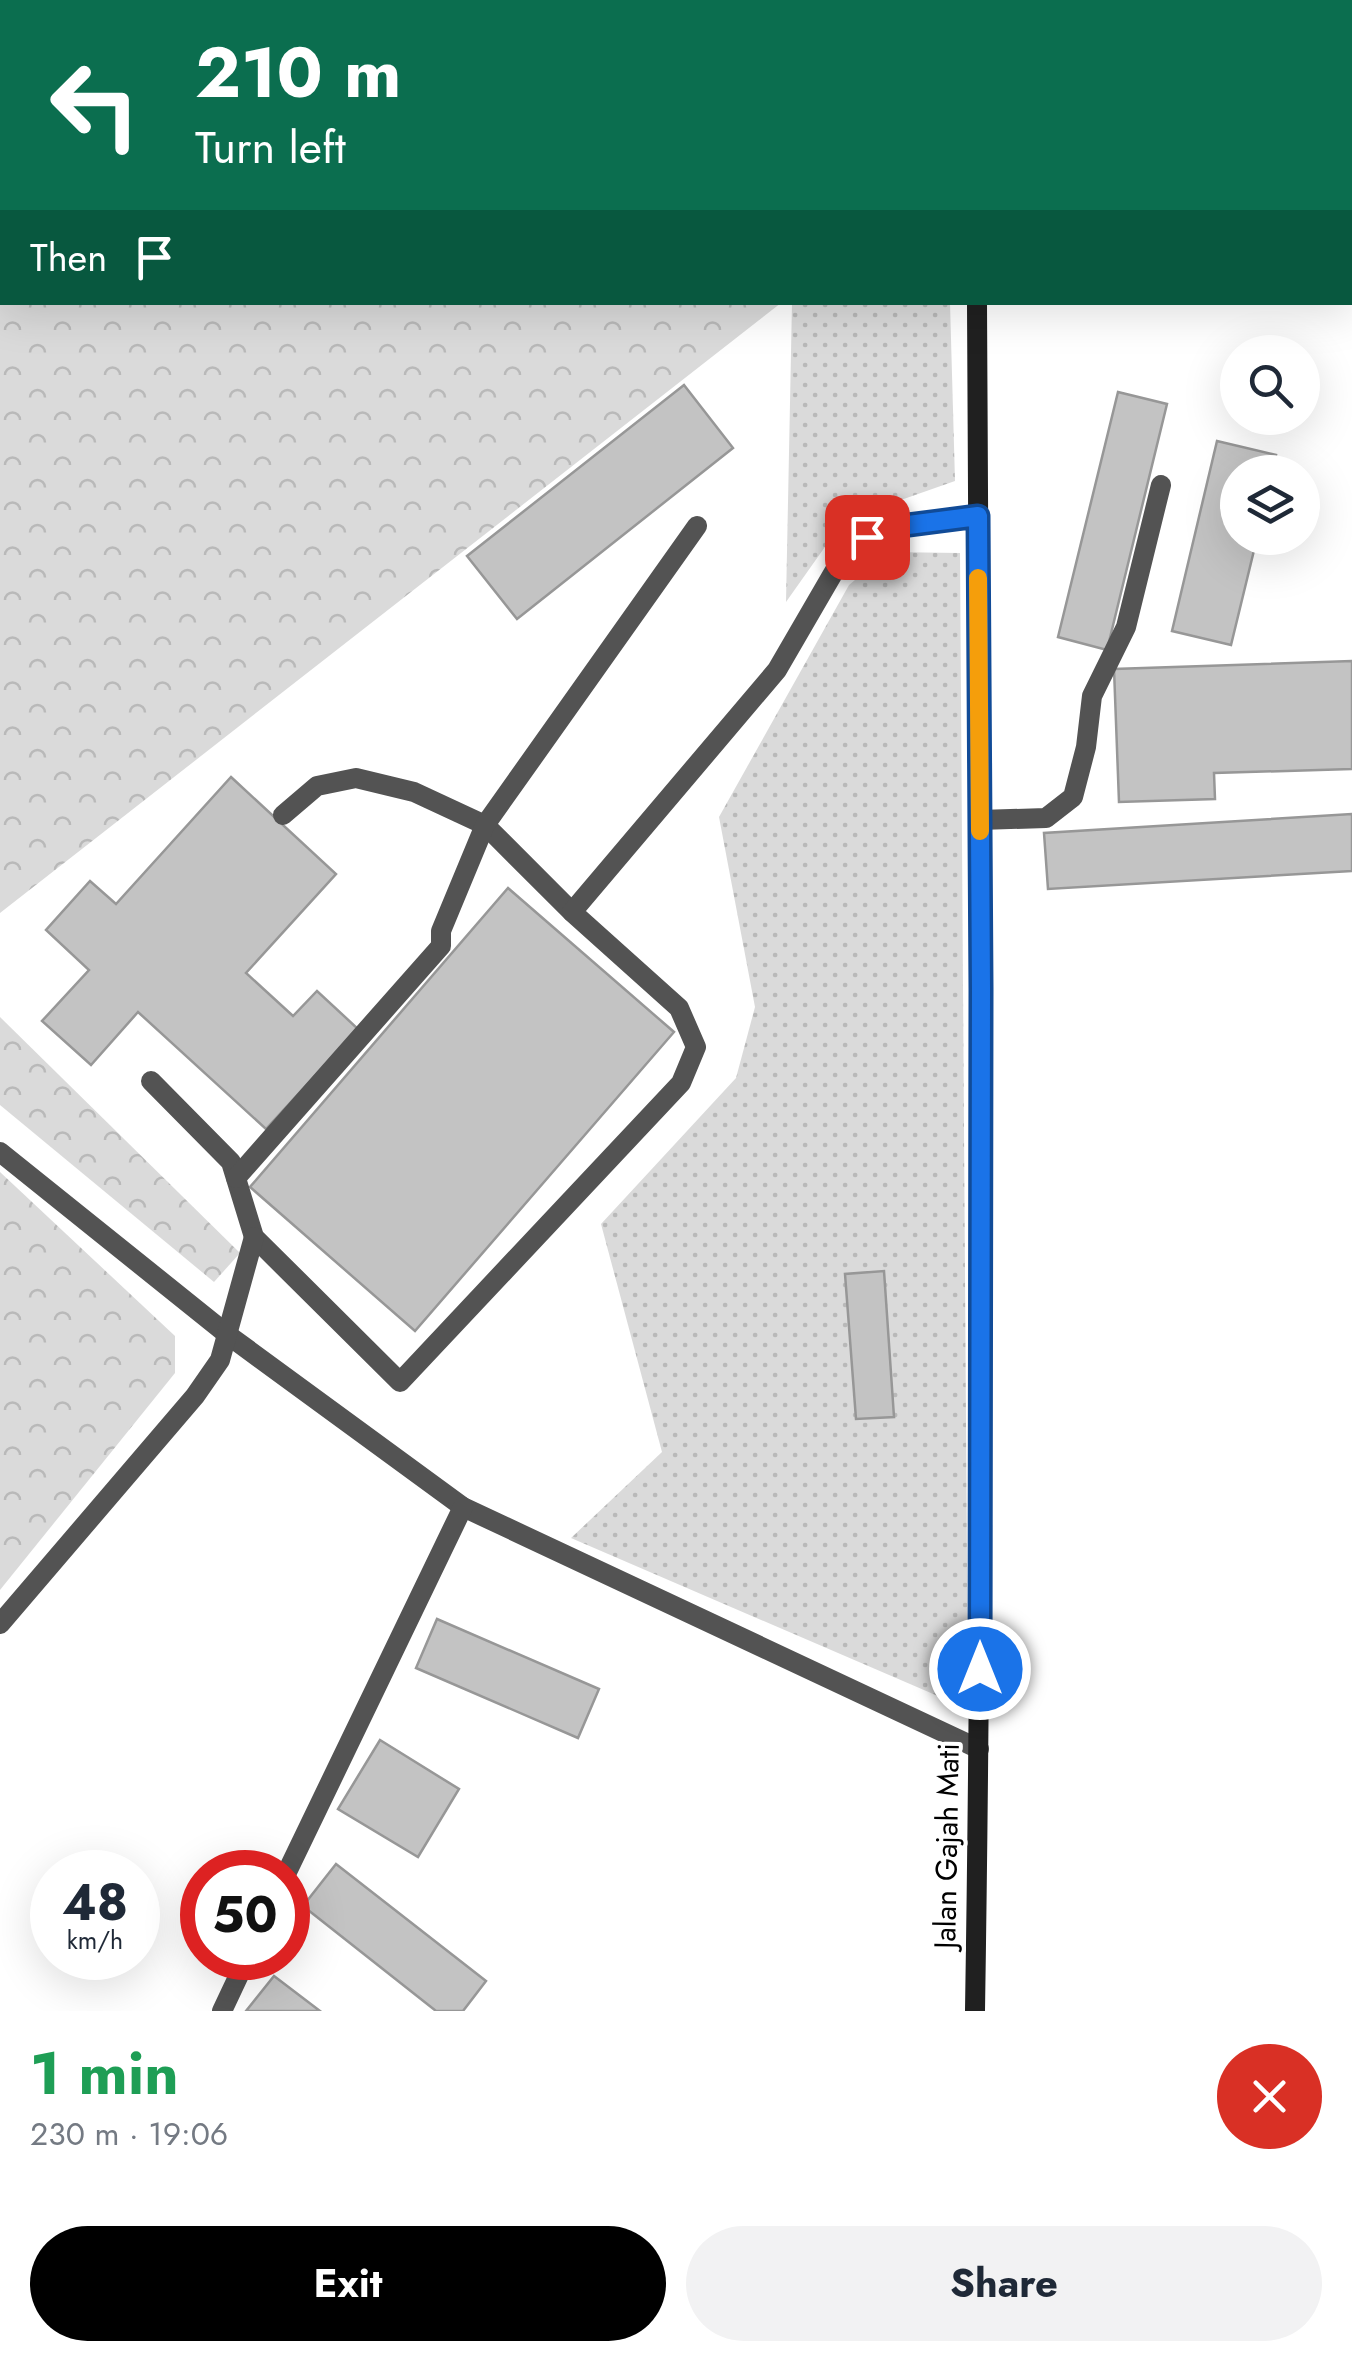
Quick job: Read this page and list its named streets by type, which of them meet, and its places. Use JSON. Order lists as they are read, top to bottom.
{
  "streets": {
    "main road": ["Jalan Gajah Mati"]
  },
  "page": {
    "turn": ["210 m", "Turn left"],
    "then": "Then",
    "speed": "48 km/h",
    "limit": "50",
    "heading": ["1 min", "230 m · 19:06"],
    "buttons": ["Exit", "Share"]
  }
}
